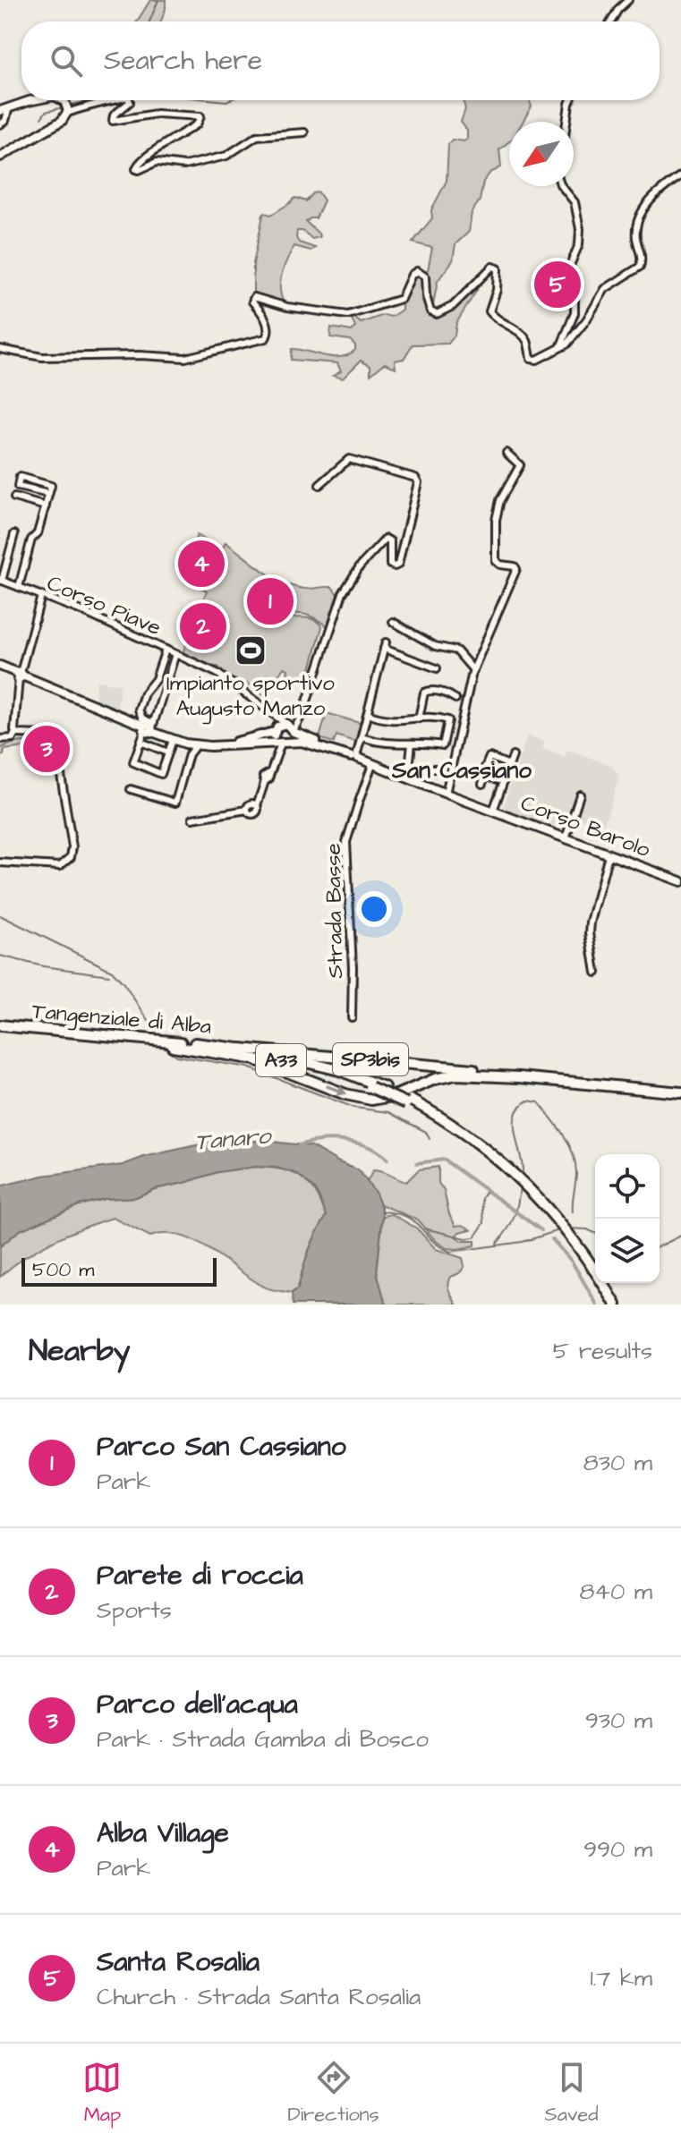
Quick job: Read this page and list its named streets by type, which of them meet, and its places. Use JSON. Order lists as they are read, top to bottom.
{
  "streets": {
    "highway": ["Tangenziale di Alba", "SP3bis", "A33"],
    "main road": ["Corso Barolo"],
    "street": ["Corso Piave", "Strada Basse"]
  },
  "crossings": [
    ["Corso Piave", "Corso Barolo"],
    ["Corso Barolo", "Strada Basse"],
    ["Tangenziale di Alba", "SP3bis"],
    ["Tangenziale di Alba", "A33"],
    ["SP3bis", "A33"]
  ],
  "districts": ["San Cassiano"],
  "water": ["Tanaro"],
  "places": {
    "sports": ["Impianto sportivo Augusto Manzo"]
  },
  "scale_bar": "500 m",
  "north": "bottom left",
  "page": {
    "search": "Search here",
    "pins": [
      "5",
      "4",
      "1",
      "2",
      "3"
    ],
    "scale": "500 m",
    "heading": ["Nearby", "5 results"],
    "list": [
      {
        "mark": "1",
        "name": "Parco San Cassiano",
        "note": "Park",
        "value": "830 m"
      },
      {
        "mark": "2",
        "name": "Parete di roccia",
        "note": "Sports",
        "value": "840 m"
      },
      {
        "mark": "3",
        "name": "Parco dell'acqua",
        "note": "Park · Strada Gamba di Bosco",
        "value": "930 m"
      },
      {
        "mark": "4",
        "name": "Alba Village",
        "note": "Park",
        "value": "990 m"
      },
      {
        "mark": "5",
        "name": "Santa Rosalia",
        "note": "Church · Strada Santa Rosalia",
        "value": "1.7 km"
      }
    ],
    "nav": ["Map", "Directions", "Saved"]
  }
}
